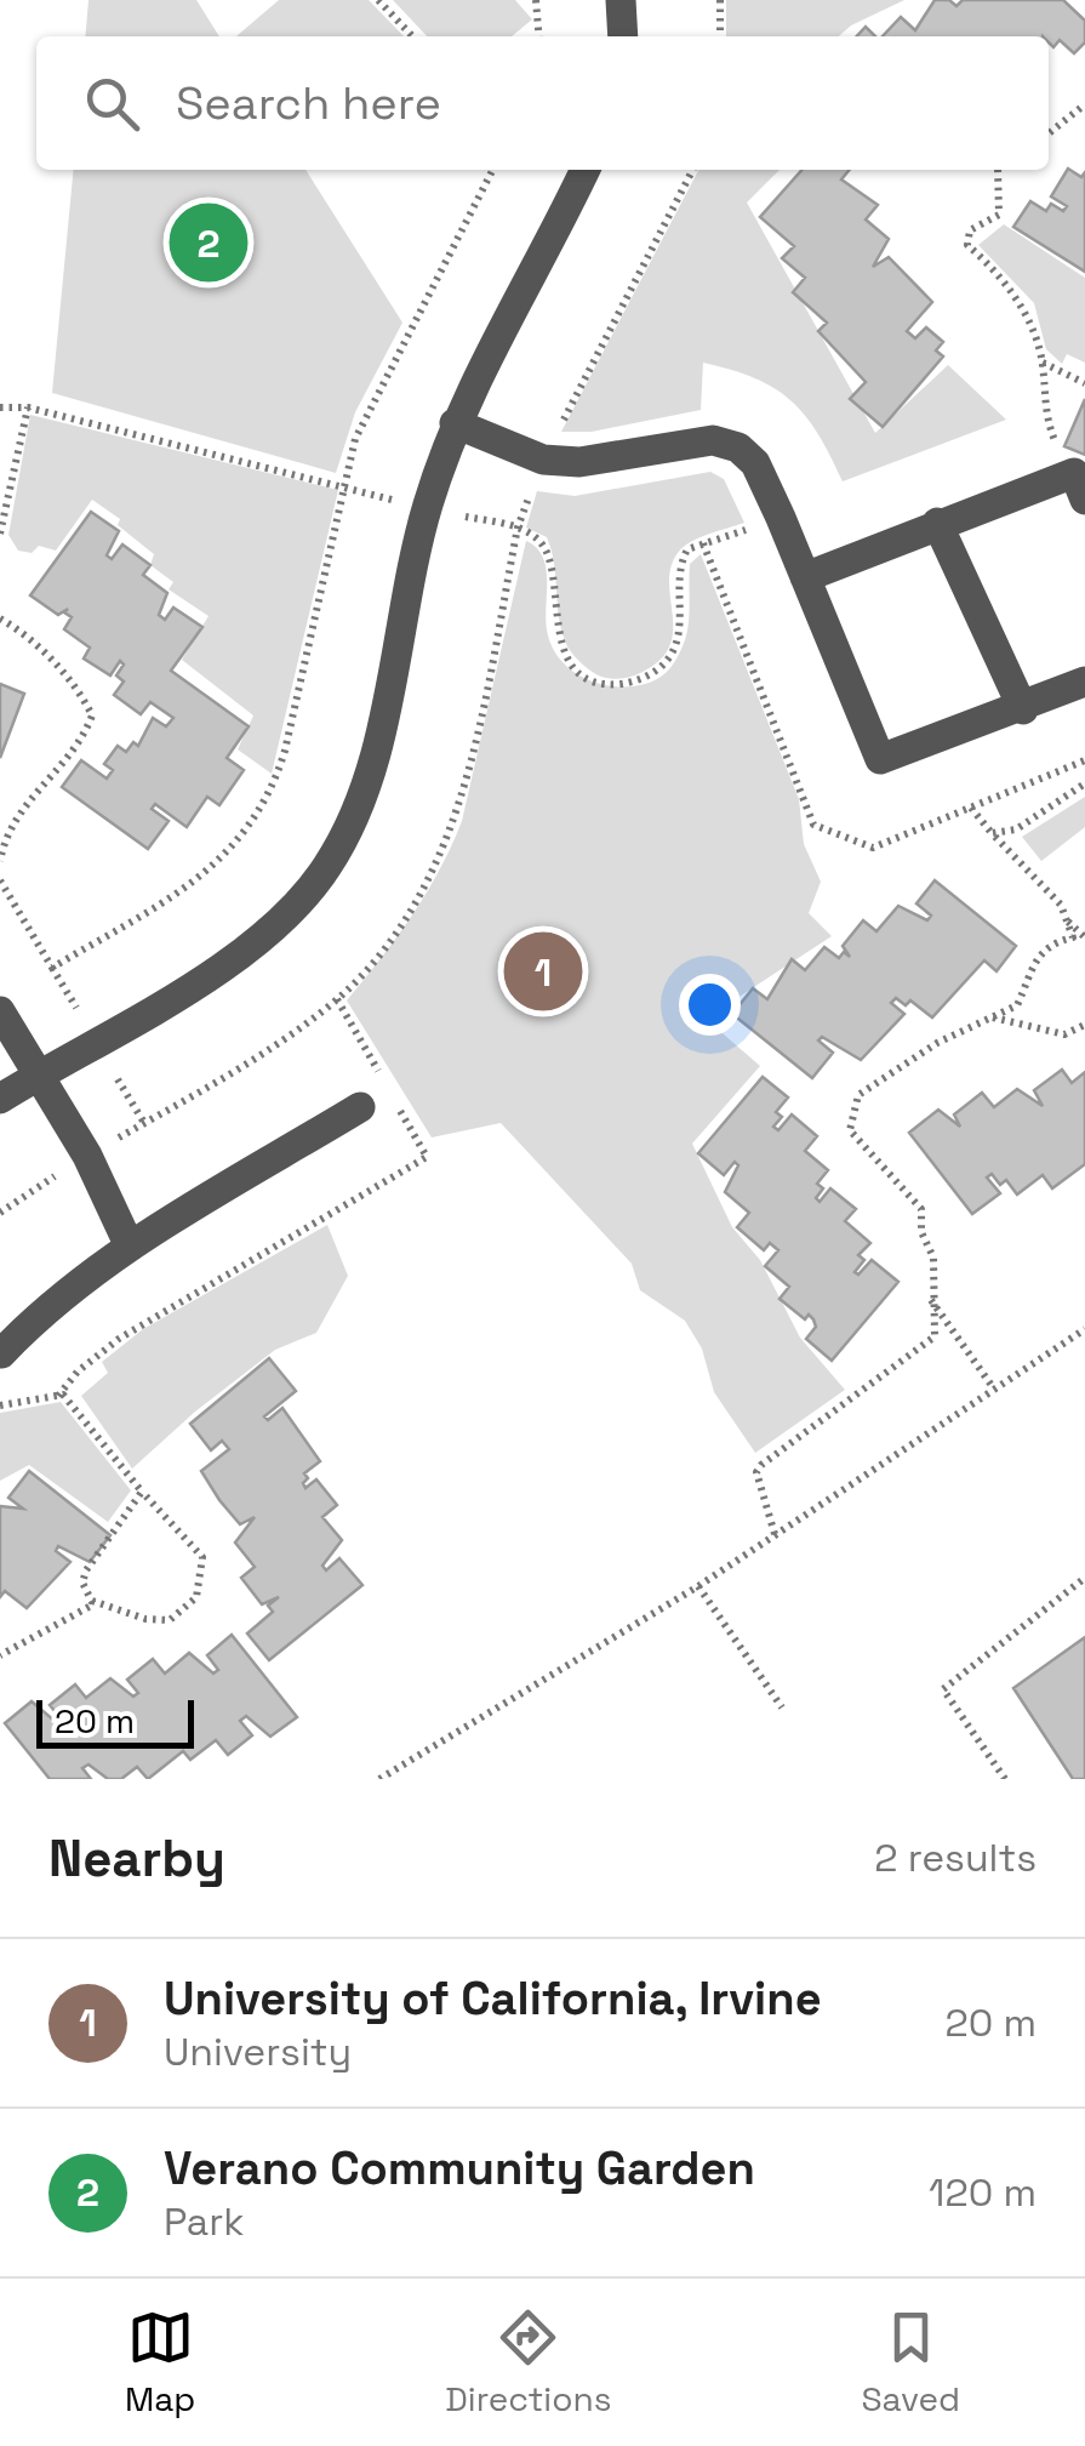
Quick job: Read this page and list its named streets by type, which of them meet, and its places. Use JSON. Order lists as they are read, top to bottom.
{
  "scale_bar": "20 m",
  "page": {
    "search": "Search here",
    "pins": ["2", "1"],
    "scale": "20 m",
    "heading": ["Nearby", "2 results"],
    "list": [
      {
        "mark": "1",
        "name": "University of California, Irvine",
        "note": "University",
        "value": "20 m"
      },
      {
        "mark": "2",
        "name": "Verano Community Garden",
        "note": "Park",
        "value": "120 m"
      }
    ],
    "nav": ["Map", "Directions", "Saved"]
  }
}
